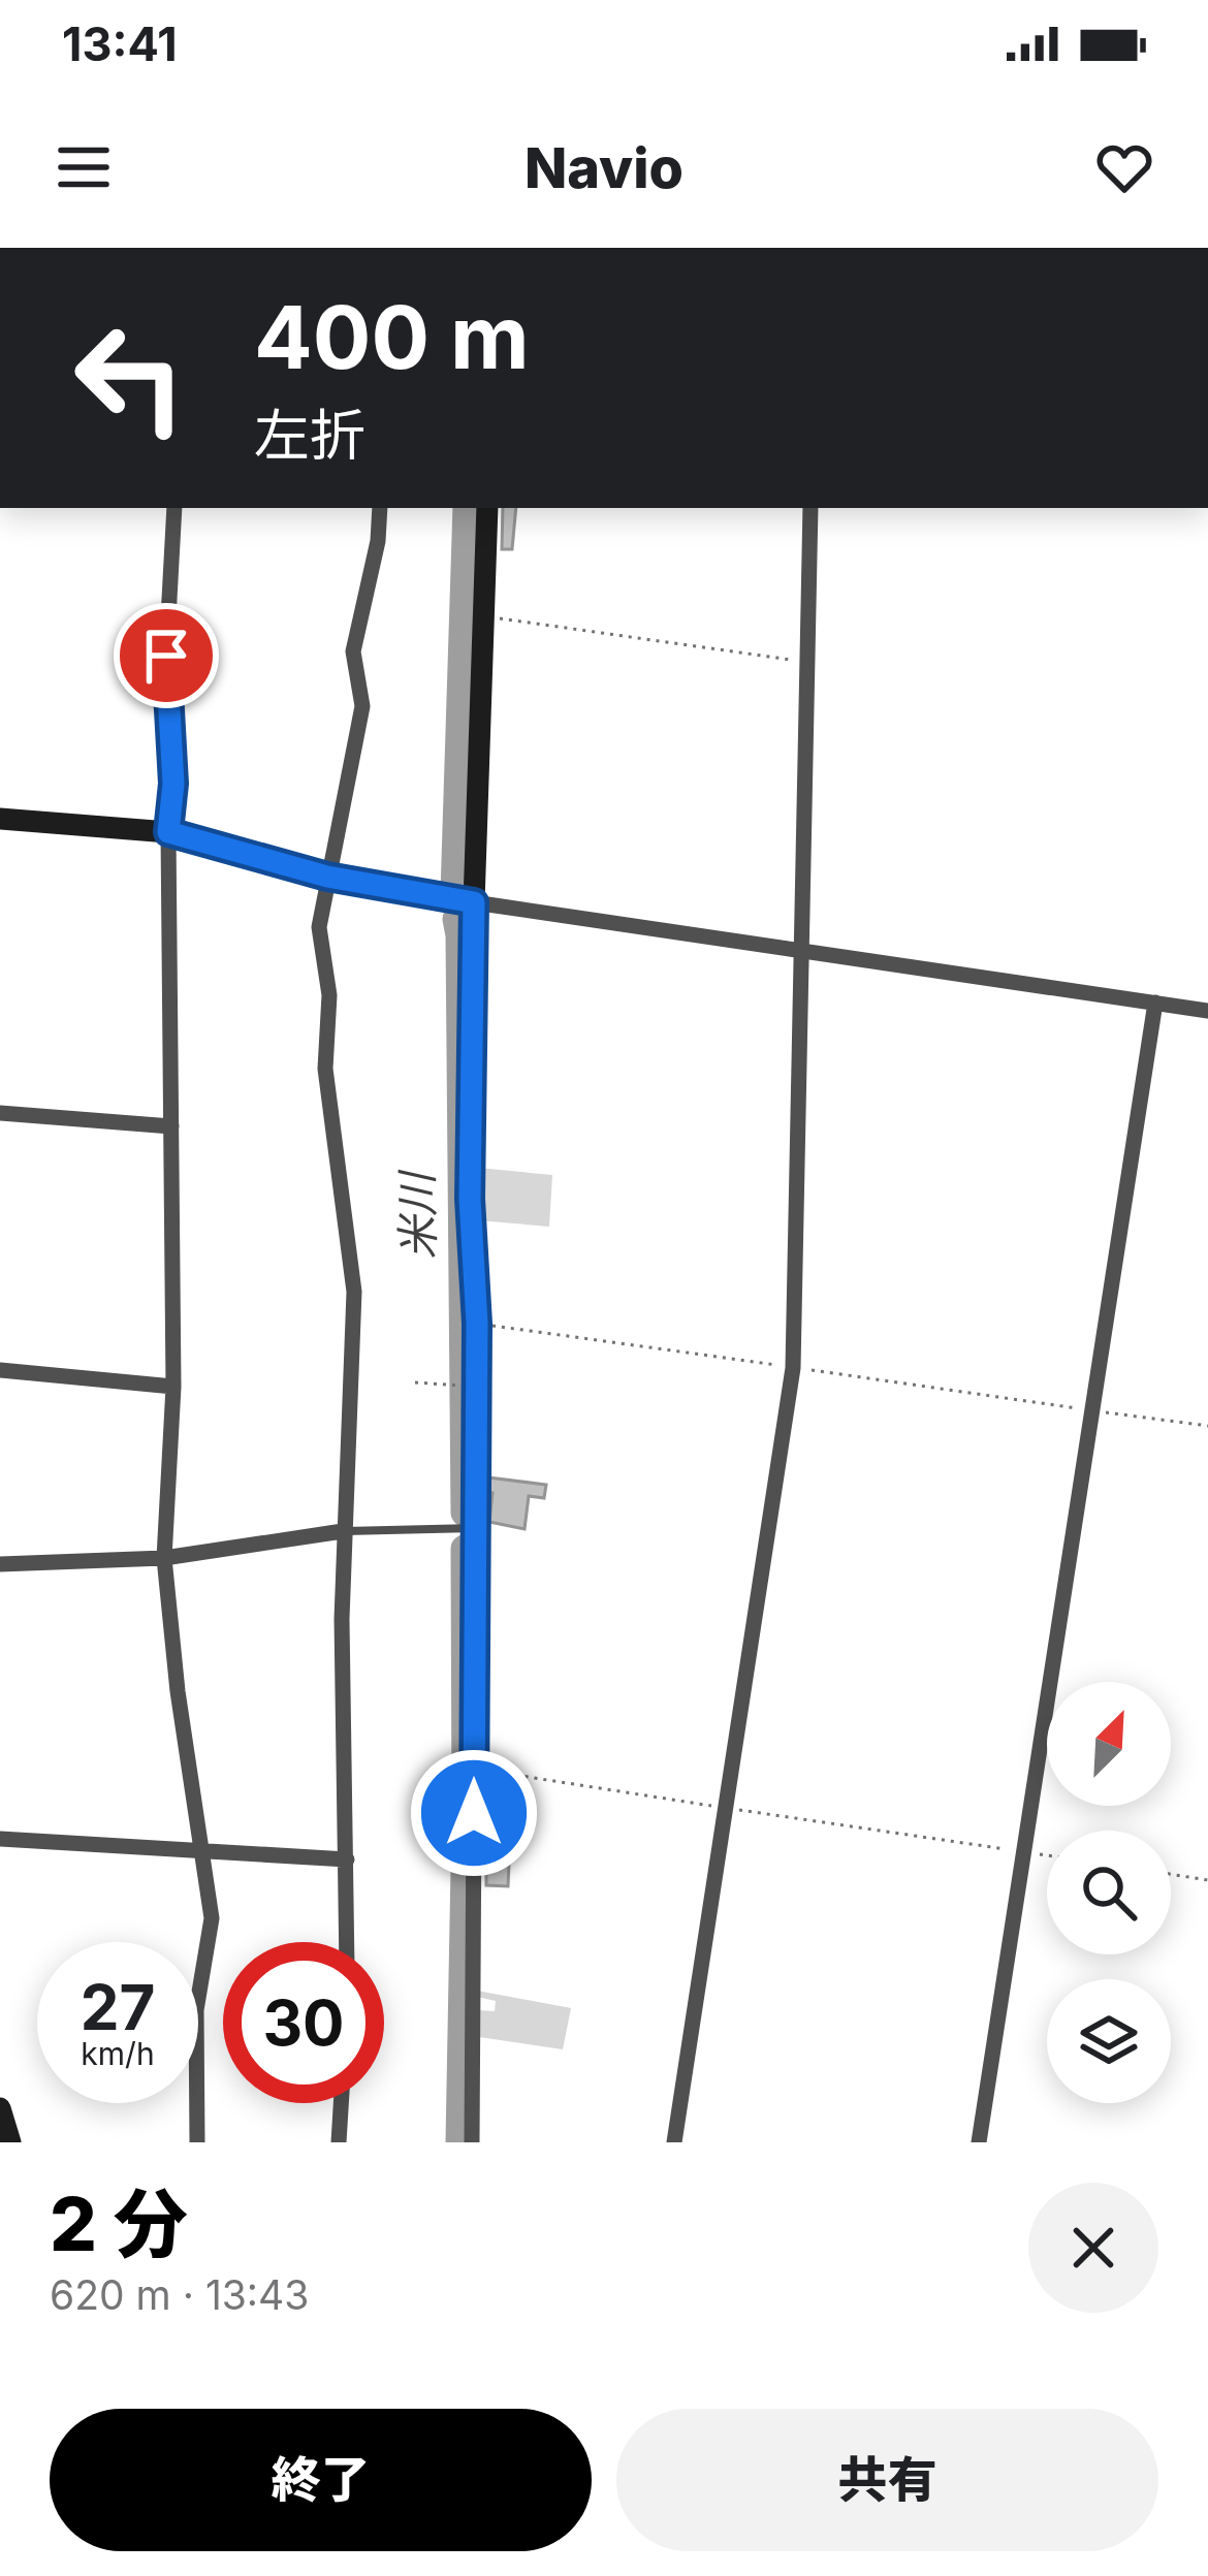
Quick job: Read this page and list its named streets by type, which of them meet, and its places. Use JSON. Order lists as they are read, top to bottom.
{
  "water": ["米川"],
  "north": "top right",
  "page": {
    "status": "13:41",
    "header": "Navio",
    "turn": ["400 m", "左折"],
    "speed": "27 km/h",
    "limit": "30",
    "heading": ["2 分", "620 m · 13:43"],
    "buttons": ["終了", "共有"]
  }
}
